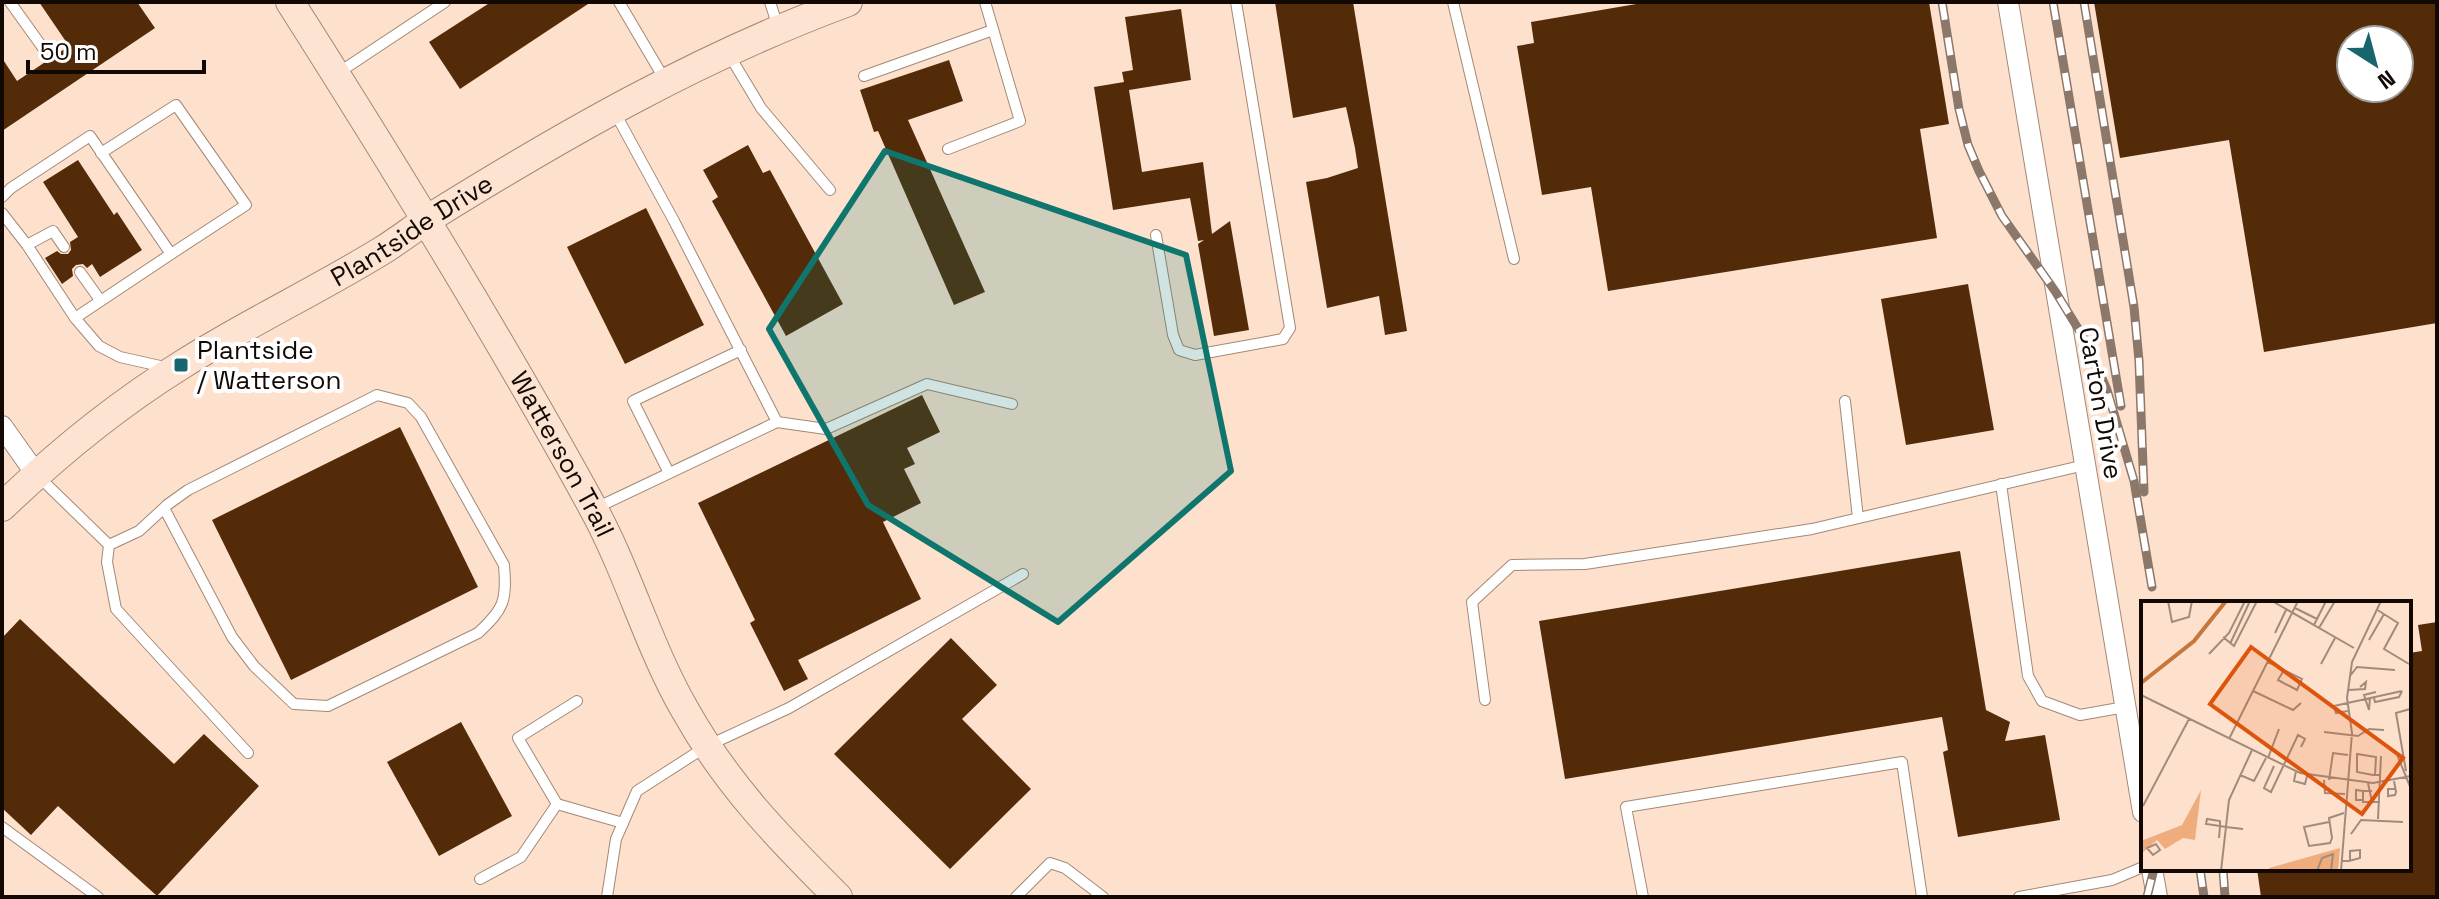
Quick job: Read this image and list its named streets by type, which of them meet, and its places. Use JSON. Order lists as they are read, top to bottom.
{
  "streets": {
    "main road": ["Plantside Drive", "Watterson Trail"],
    "street": ["Carton Drive"]
  },
  "crossings": [
    ["Plantside Drive", "Watterson Trail"]
  ],
  "places": {
    "transit": ["Plantside / Watterson"]
  },
  "scale_bar": "50 m",
  "north": "bottom right"
}
